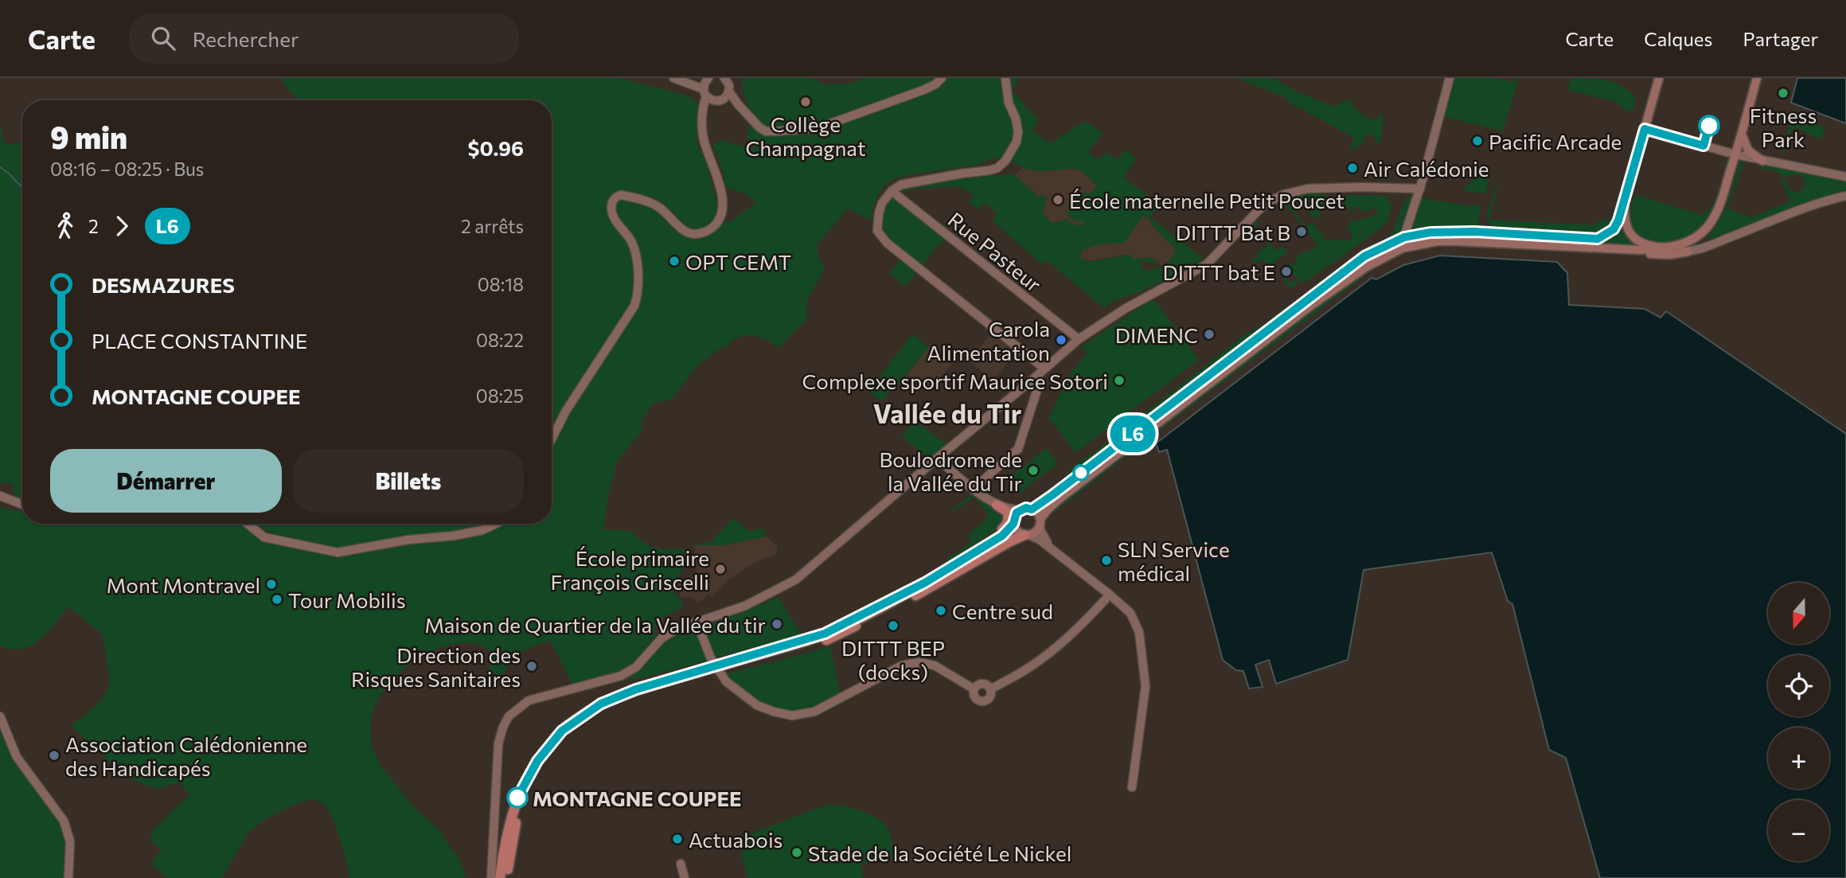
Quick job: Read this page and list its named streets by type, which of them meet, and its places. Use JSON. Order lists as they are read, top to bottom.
{
  "streets": {
    "street": ["Rue Pasteur"]
  },
  "districts": ["Vallée du Tir"],
  "places": [
    "Fitness Park",
    "Collège Champagnat",
    "Pacific Arcade",
    "Air Calédonie",
    "École maternelle Petit Poucet",
    "DITTT Bat B",
    "OPT CEMT",
    "DITTT bat E",
    "DIMENC",
    "Carola Alimentation",
    "Complexe sportif Maurice Sotori",
    "Boulodrome de la Vallée du Tir",
    "SLN Service médical",
    "École primaire François Griscelli",
    "Mont Montravel",
    "Tour Mobilis",
    "Centre sud",
    "Maison de Quartier de la Vallée du tir",
    "DITTT BEP (docks)",
    "Direction des Risques Sanitaires",
    "Association Calédonienne des Handicapés",
    "MONTAGNE COUPEE",
    "Actuabois",
    "Stade de la Société Le Nickel"
  ],
  "lines": ["bus line L6"],
  "north": "bottom",
  "page": {
    "header": "Carte",
    "search": "Rechercher",
    "nav": ["Carte", "Calques", "Partager"],
    "on_map": "L6",
    "heading": ["9 min", "08:16 – 08:25 · Bus", "$0.96"],
    "legs": ["2", "L6", "2 arrêts"],
    "list": [
      {
        "name": "DESMAZURES",
        "value": "08:18"
      },
      {
        "name": "PLACE CONSTANTINE",
        "value": "08:22"
      },
      {
        "name": "MONTAGNE COUPEE",
        "value": "08:25"
      }
    ],
    "buttons": ["Démarrer", "Billets"],
    "map_buttons": ["+", "−"]
  }
}
